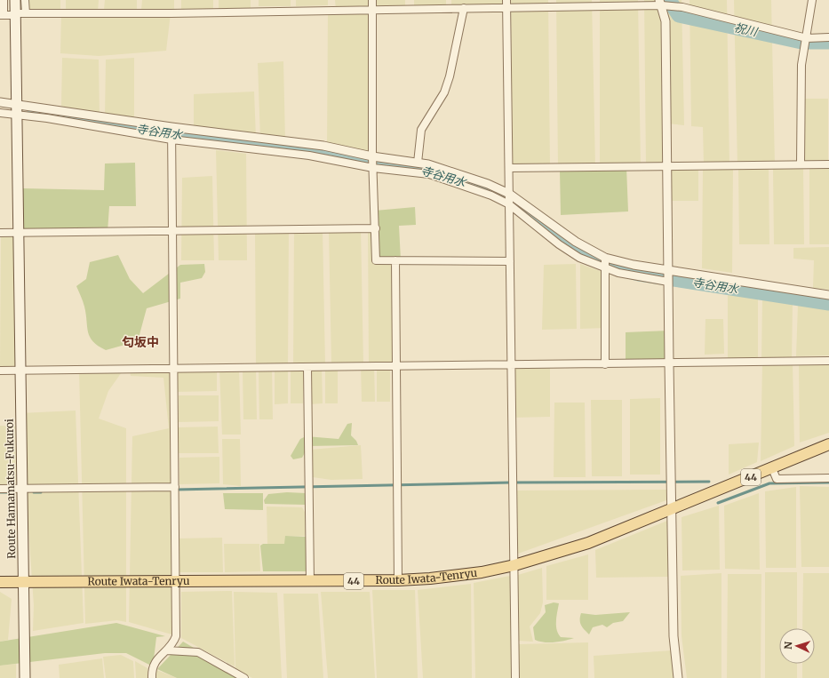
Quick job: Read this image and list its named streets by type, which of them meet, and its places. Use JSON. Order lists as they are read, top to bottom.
{
  "streets": {
    "main road": ["44", "Route Hamamatsu-Fukuroi", "Route Iwata-Tenryu"]
  },
  "crossings": [
    ["Route Hamamatsu-Fukuroi", "Route Iwata-Tenryu"]
  ],
  "districts": ["匂坂中"],
  "water": ["祝川", "寺谷用水"],
  "north": "left"
}
